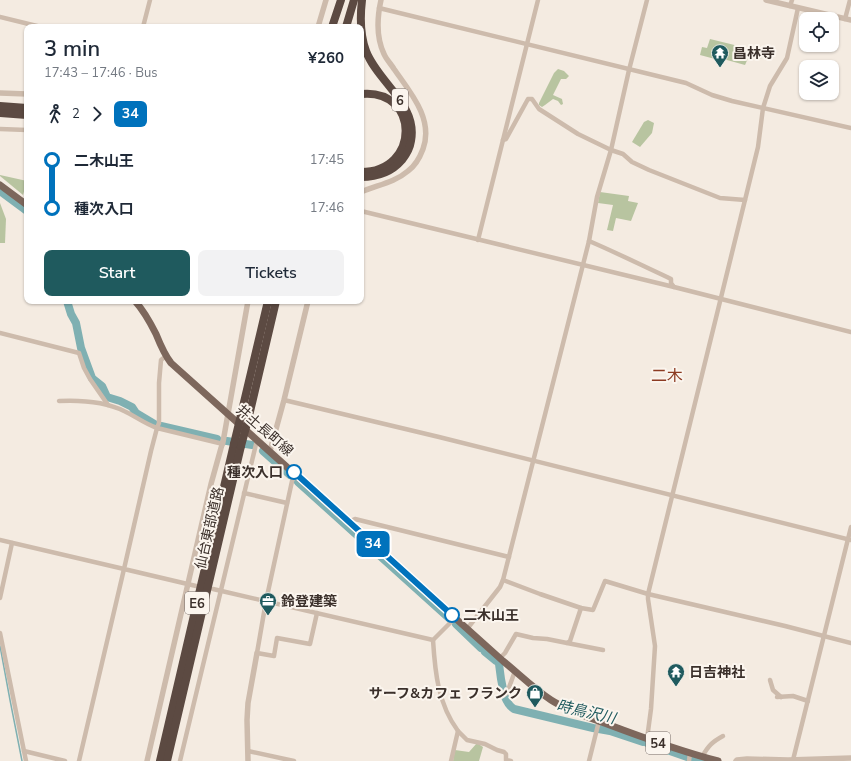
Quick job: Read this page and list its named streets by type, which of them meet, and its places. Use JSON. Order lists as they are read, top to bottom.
{
  "streets": {
    "highway": ["6", "仙台東部道路", "E6"],
    "main road": ["井土長町線", "54"]
  },
  "districts": ["二木"],
  "water": ["時鳥沢川"],
  "places": {
    "temple": ["昌林寺", "日吉神社"],
    "other": ["種次入口", "二木山王"],
    "office": ["鈴登建築"],
    "shop": ["サーフ&カフェ フランク"]
  },
  "lines": ["bus line 34"],
  "page": {
    "on_map": "34",
    "heading": ["3 min", "17:43 – 17:46 · Bus", "¥260"],
    "legs": ["2", "34"],
    "list": [
      {
        "name": "二木山王",
        "value": "17:45"
      },
      {
        "name": "種次入口",
        "value": "17:46"
      }
    ],
    "buttons": ["Start", "Tickets"]
  }
}
